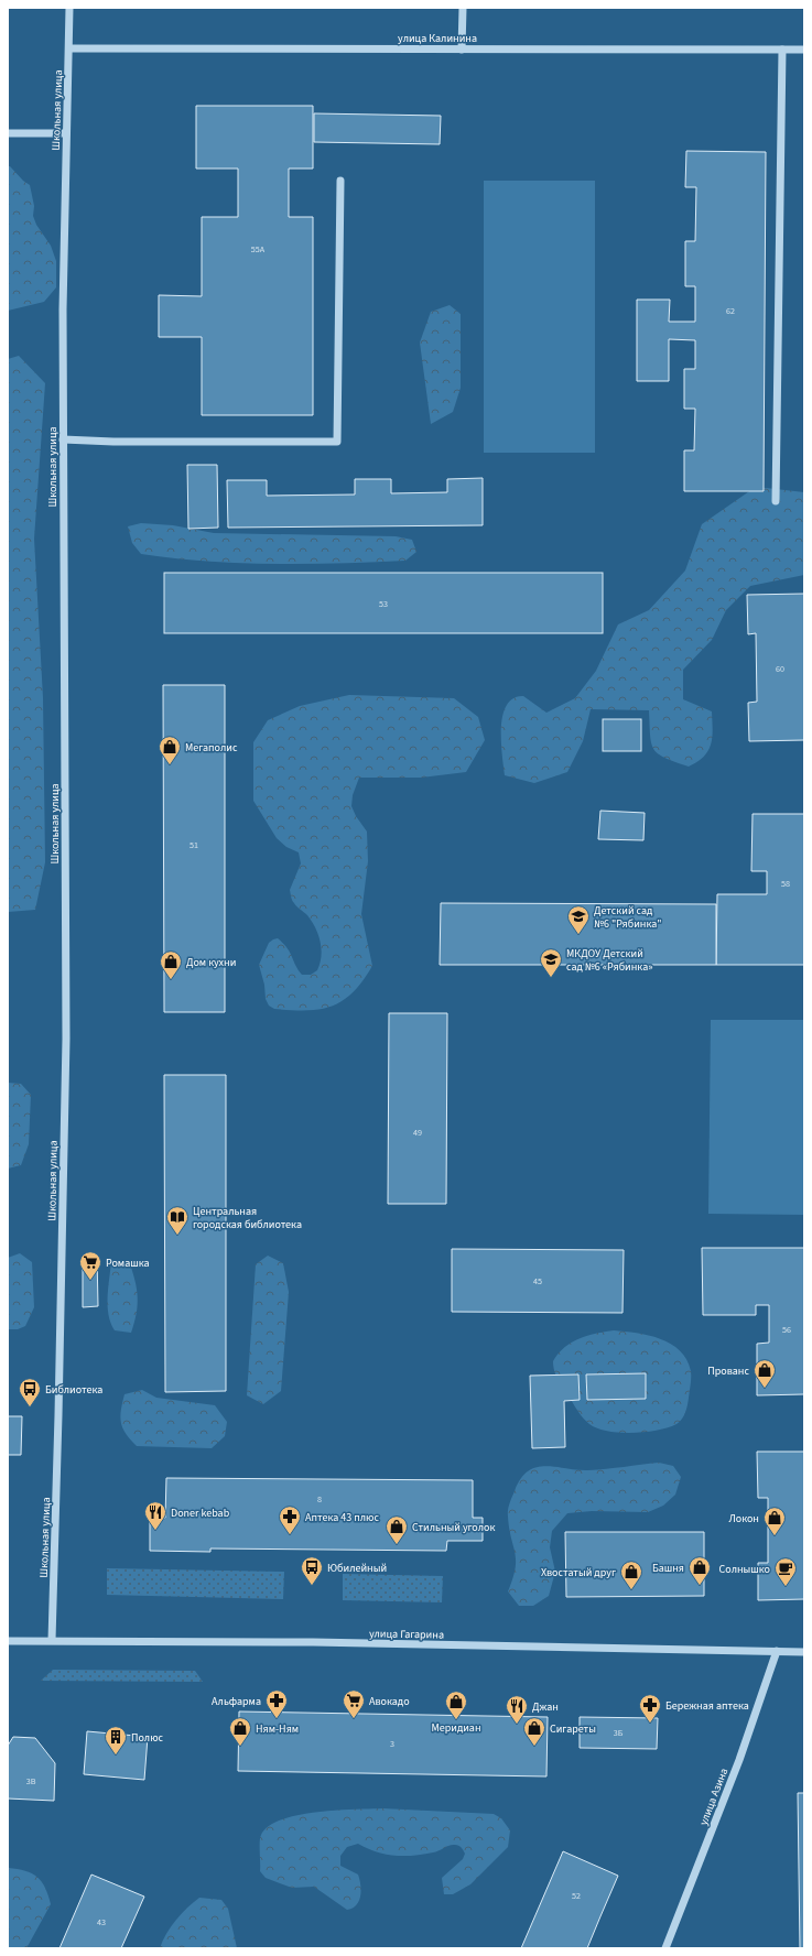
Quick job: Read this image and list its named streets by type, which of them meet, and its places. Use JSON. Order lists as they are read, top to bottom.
{
  "streets": {
    "street": [
      "улица Калинина",
      "Школьная улица",
      "улица Гагарина",
      "улица Азина"
    ]
  },
  "crossings": [
    ["улица Калинина", "Школьная улица"],
    ["Школьная улица", "улица Гагарина"],
    ["улица Гагарина", "улица Азина"]
  ],
  "places": {
    "shop": [
      "Мегаполис",
      "Дом кухни",
      "Прованс",
      "Локон",
      "Стильный уголок",
      "Башня",
      "Хвостатый друг",
      "Меридиан",
      "Ням-Ням",
      "Сигареты"
    ],
    "school or university": ["Детский сад №6 \"Рябинка\"", "МКДОУ Детский сад №6 «Рябинка»"],
    "library": ["Центральная городская библиотека"],
    "supermarket": ["Ромашка", "Авокадо"],
    "bus stop": ["Библиотека", "Юбилейный"],
    "restaurant": ["Doner kebab", "Джан"],
    "pharmacy": ["Аптека 43 плюс", "Альфарма", "Бережная аптека"],
    "cafe": ["Солнышко"],
    "building": ["Полюс"]
  },
  "house_numbers": [
    "55А",
    "62",
    "53",
    "60",
    "51",
    "58",
    "49",
    "45",
    "56",
    "8",
    "3Б",
    "3",
    "3В",
    "52",
    "43"
  ]
}
